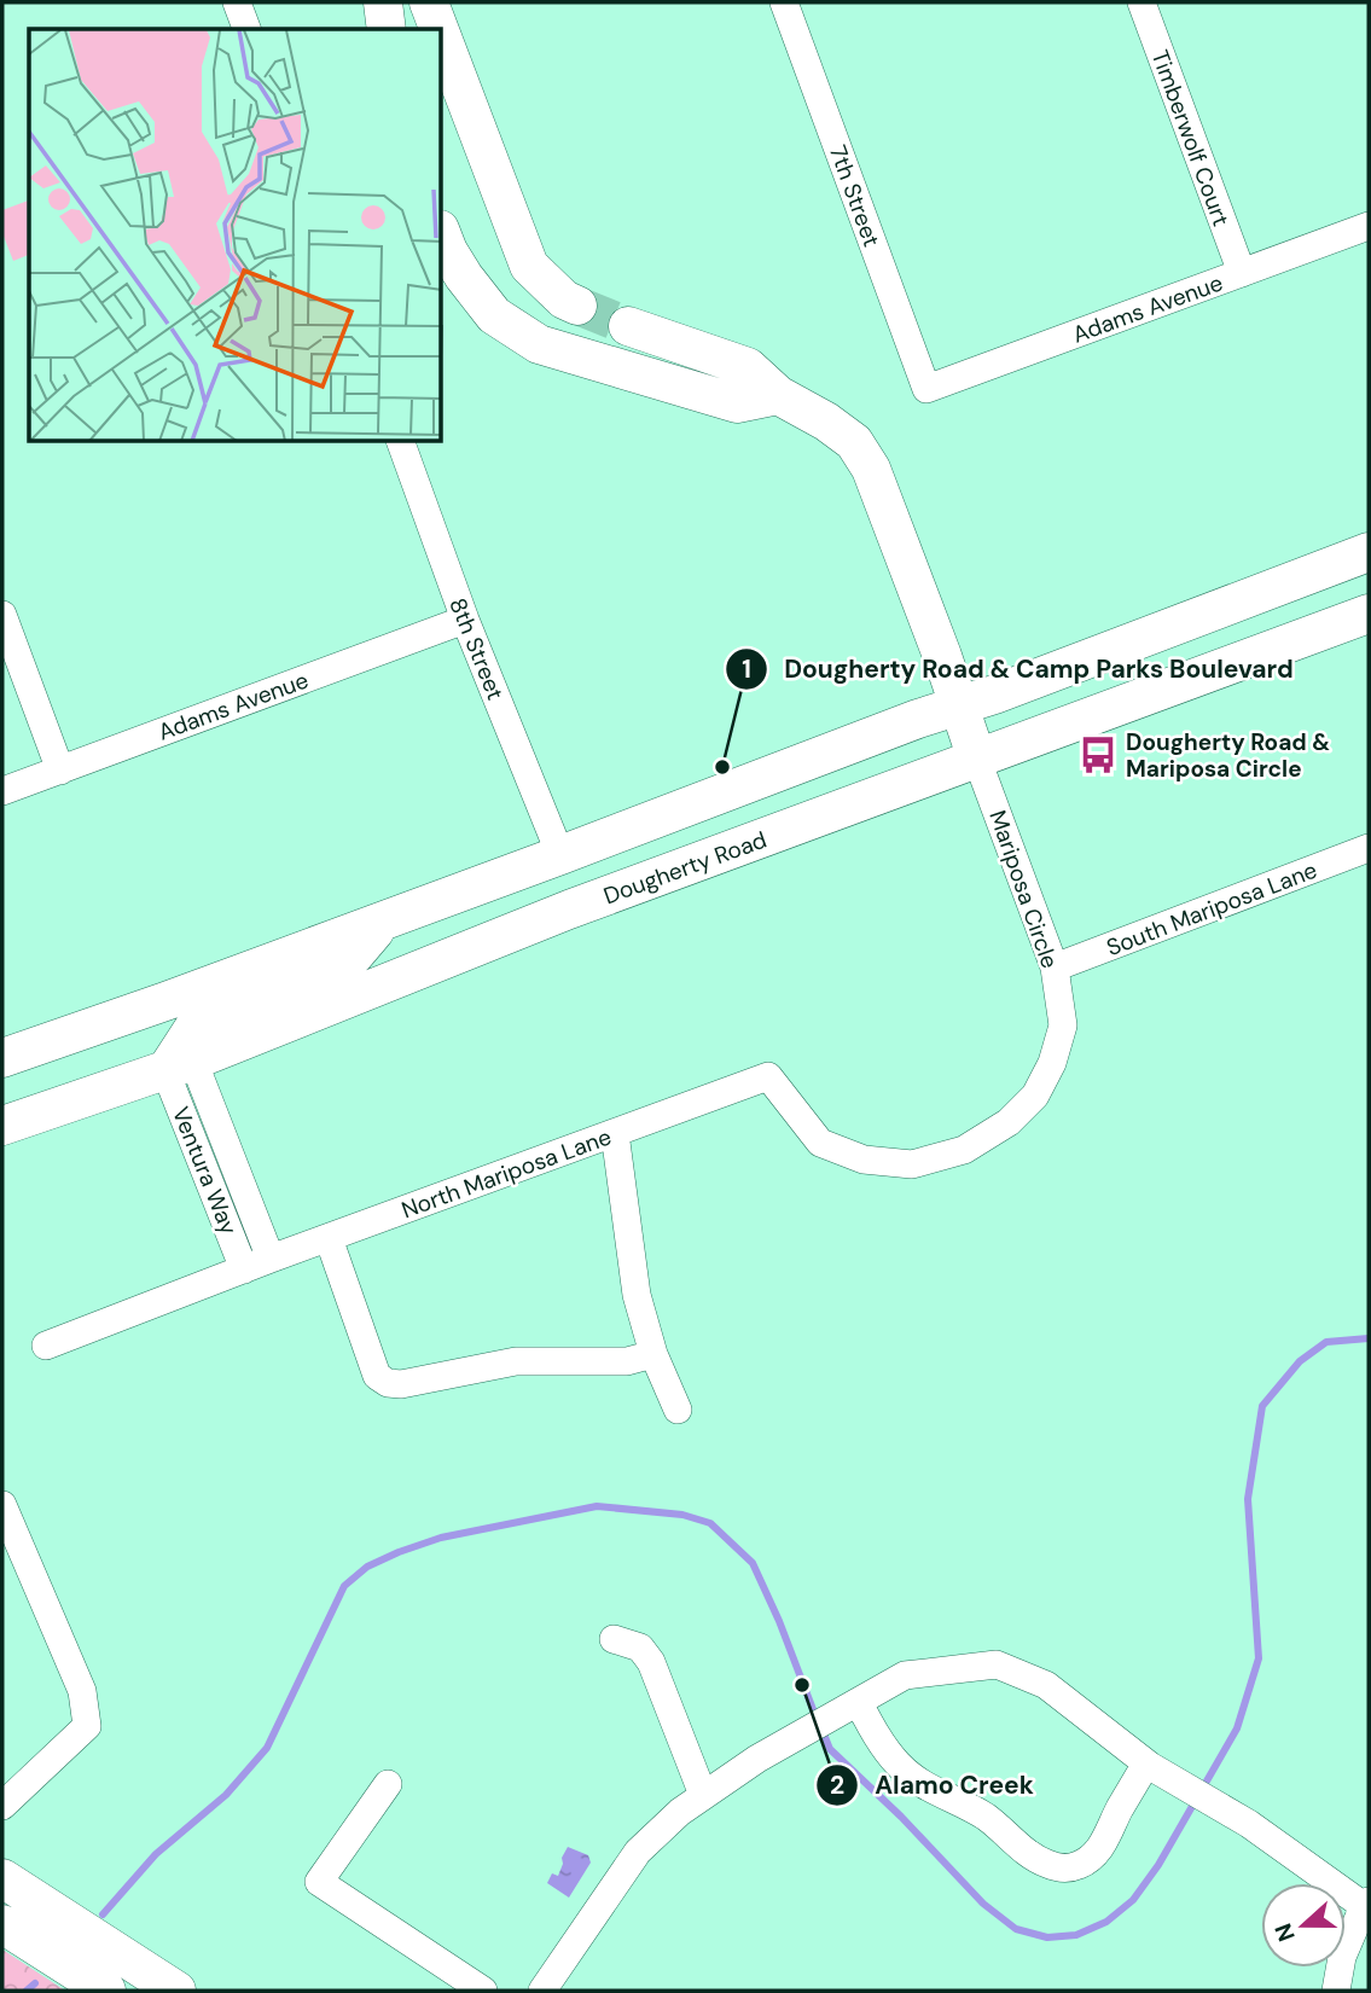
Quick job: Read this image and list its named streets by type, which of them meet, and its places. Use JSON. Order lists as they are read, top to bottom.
{
  "streets": {
    "main road": ["Dougherty Road"],
    "street": [
      "Timberwolf Court",
      "7th Street",
      "Adams Avenue",
      "8th Street",
      "Mariposa Circle",
      "South Mariposa Lane",
      "Ventura Way",
      "North Mariposa Lane"
    ]
  },
  "crossings": [
    ["Timberwolf Court", "Adams Avenue"],
    ["7th Street", "Adams Avenue"],
    ["Adams Avenue", "8th Street"],
    ["Dougherty Road", "Mariposa Circle"],
    ["Dougherty Road", "Ventura Way"],
    ["Mariposa Circle", "South Mariposa Lane"],
    ["Mariposa Circle", "North Mariposa Lane"],
    ["Ventura Way", "North Mariposa Lane"]
  ],
  "places": {
    "bus stop": ["Dougherty Road & Mariposa Circle"],
    "other": ["Dougherty Road & Camp Parks Boulevard", "Alamo Creek"]
  },
  "north": "left"
}
